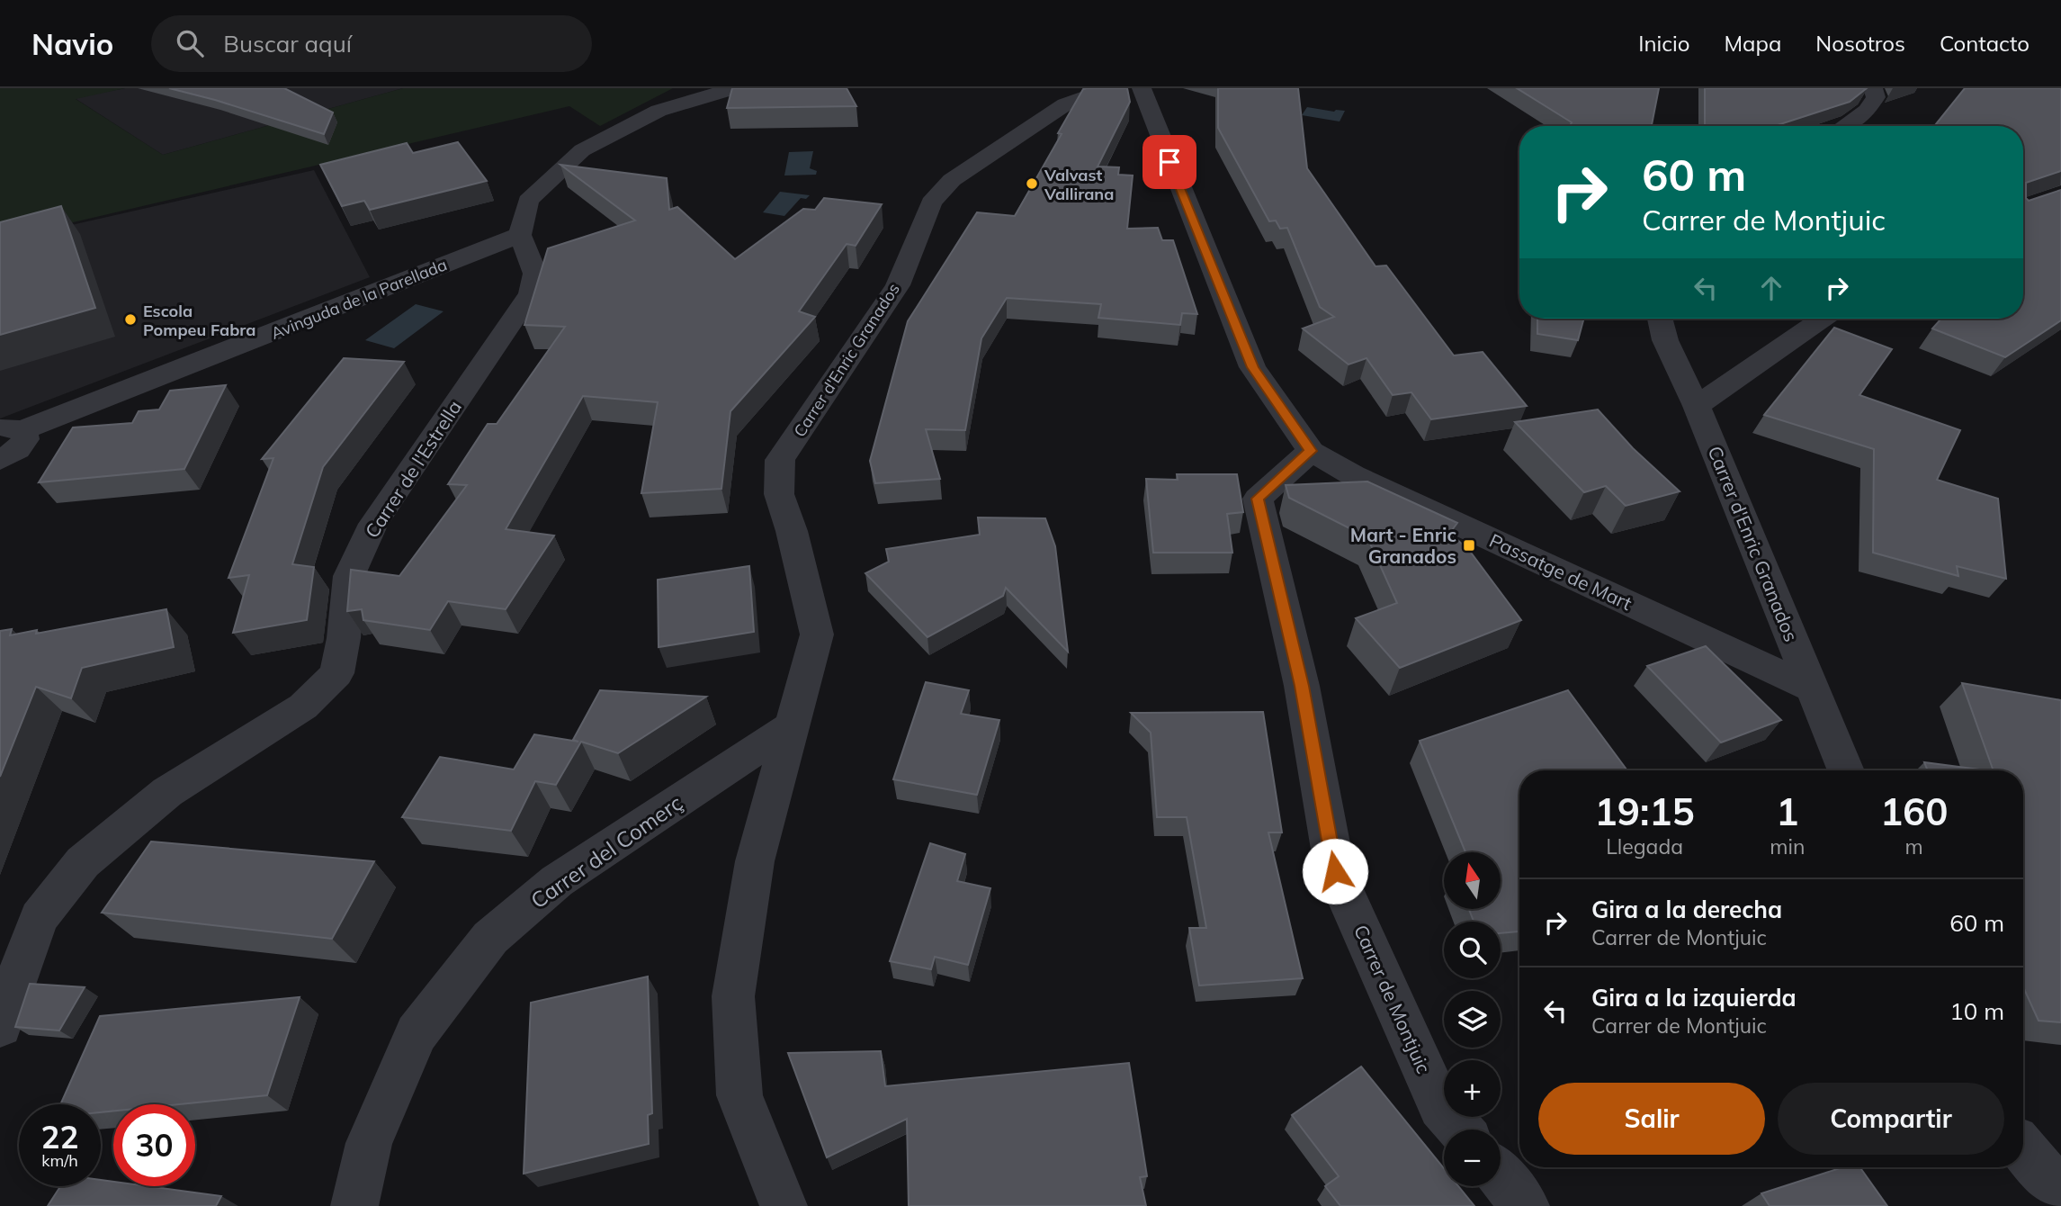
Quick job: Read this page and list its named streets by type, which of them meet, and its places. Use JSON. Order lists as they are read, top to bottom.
{
  "streets": {
    "street": [
      "Avinguda de la Parellada",
      "Carrer d'Enric Granados",
      "Carrer de l'Estrella",
      "Passatge de Mart",
      "Carrer del Comerç",
      "Carrer de Montjuic"
    ]
  },
  "crossings": [
    ["Avinguda de la Parellada", "Carrer de l'Estrella"],
    ["Carrer d'Enric Granados", "Passatge de Mart"],
    ["Carrer d'Enric Granados", "Carrer del Comerç"],
    ["Passatge de Mart", "Carrer de Montjuic"]
  ],
  "places": {
    "other": ["Valvast Vallirana", "Escola Pompeu Fabra"],
    "transit": ["Mart - Enric Granados"]
  },
  "north": "top",
  "page": {
    "header": "Navio",
    "search": "Buscar aquí",
    "nav": [
      "Inicio",
      "Mapa",
      "Nosotros",
      "Contacto"
    ],
    "turn": ["60 m", "Carrer de Montjuic"],
    "eta": [
      "19:15",
      "Llegada",
      "1",
      "min",
      "160",
      "m"
    ],
    "map_buttons": ["+", "−"],
    "list": [
      {
        "name": "Gira a la derecha",
        "note": "Carrer de Montjuic",
        "value": "60 m"
      },
      {
        "name": "Gira a la izquierda",
        "note": "Carrer de Montjuic",
        "value": "10 m"
      }
    ],
    "buttons": ["Salir", "Compartir"],
    "speed": "22 km/h",
    "limit": "30"
  }
}
